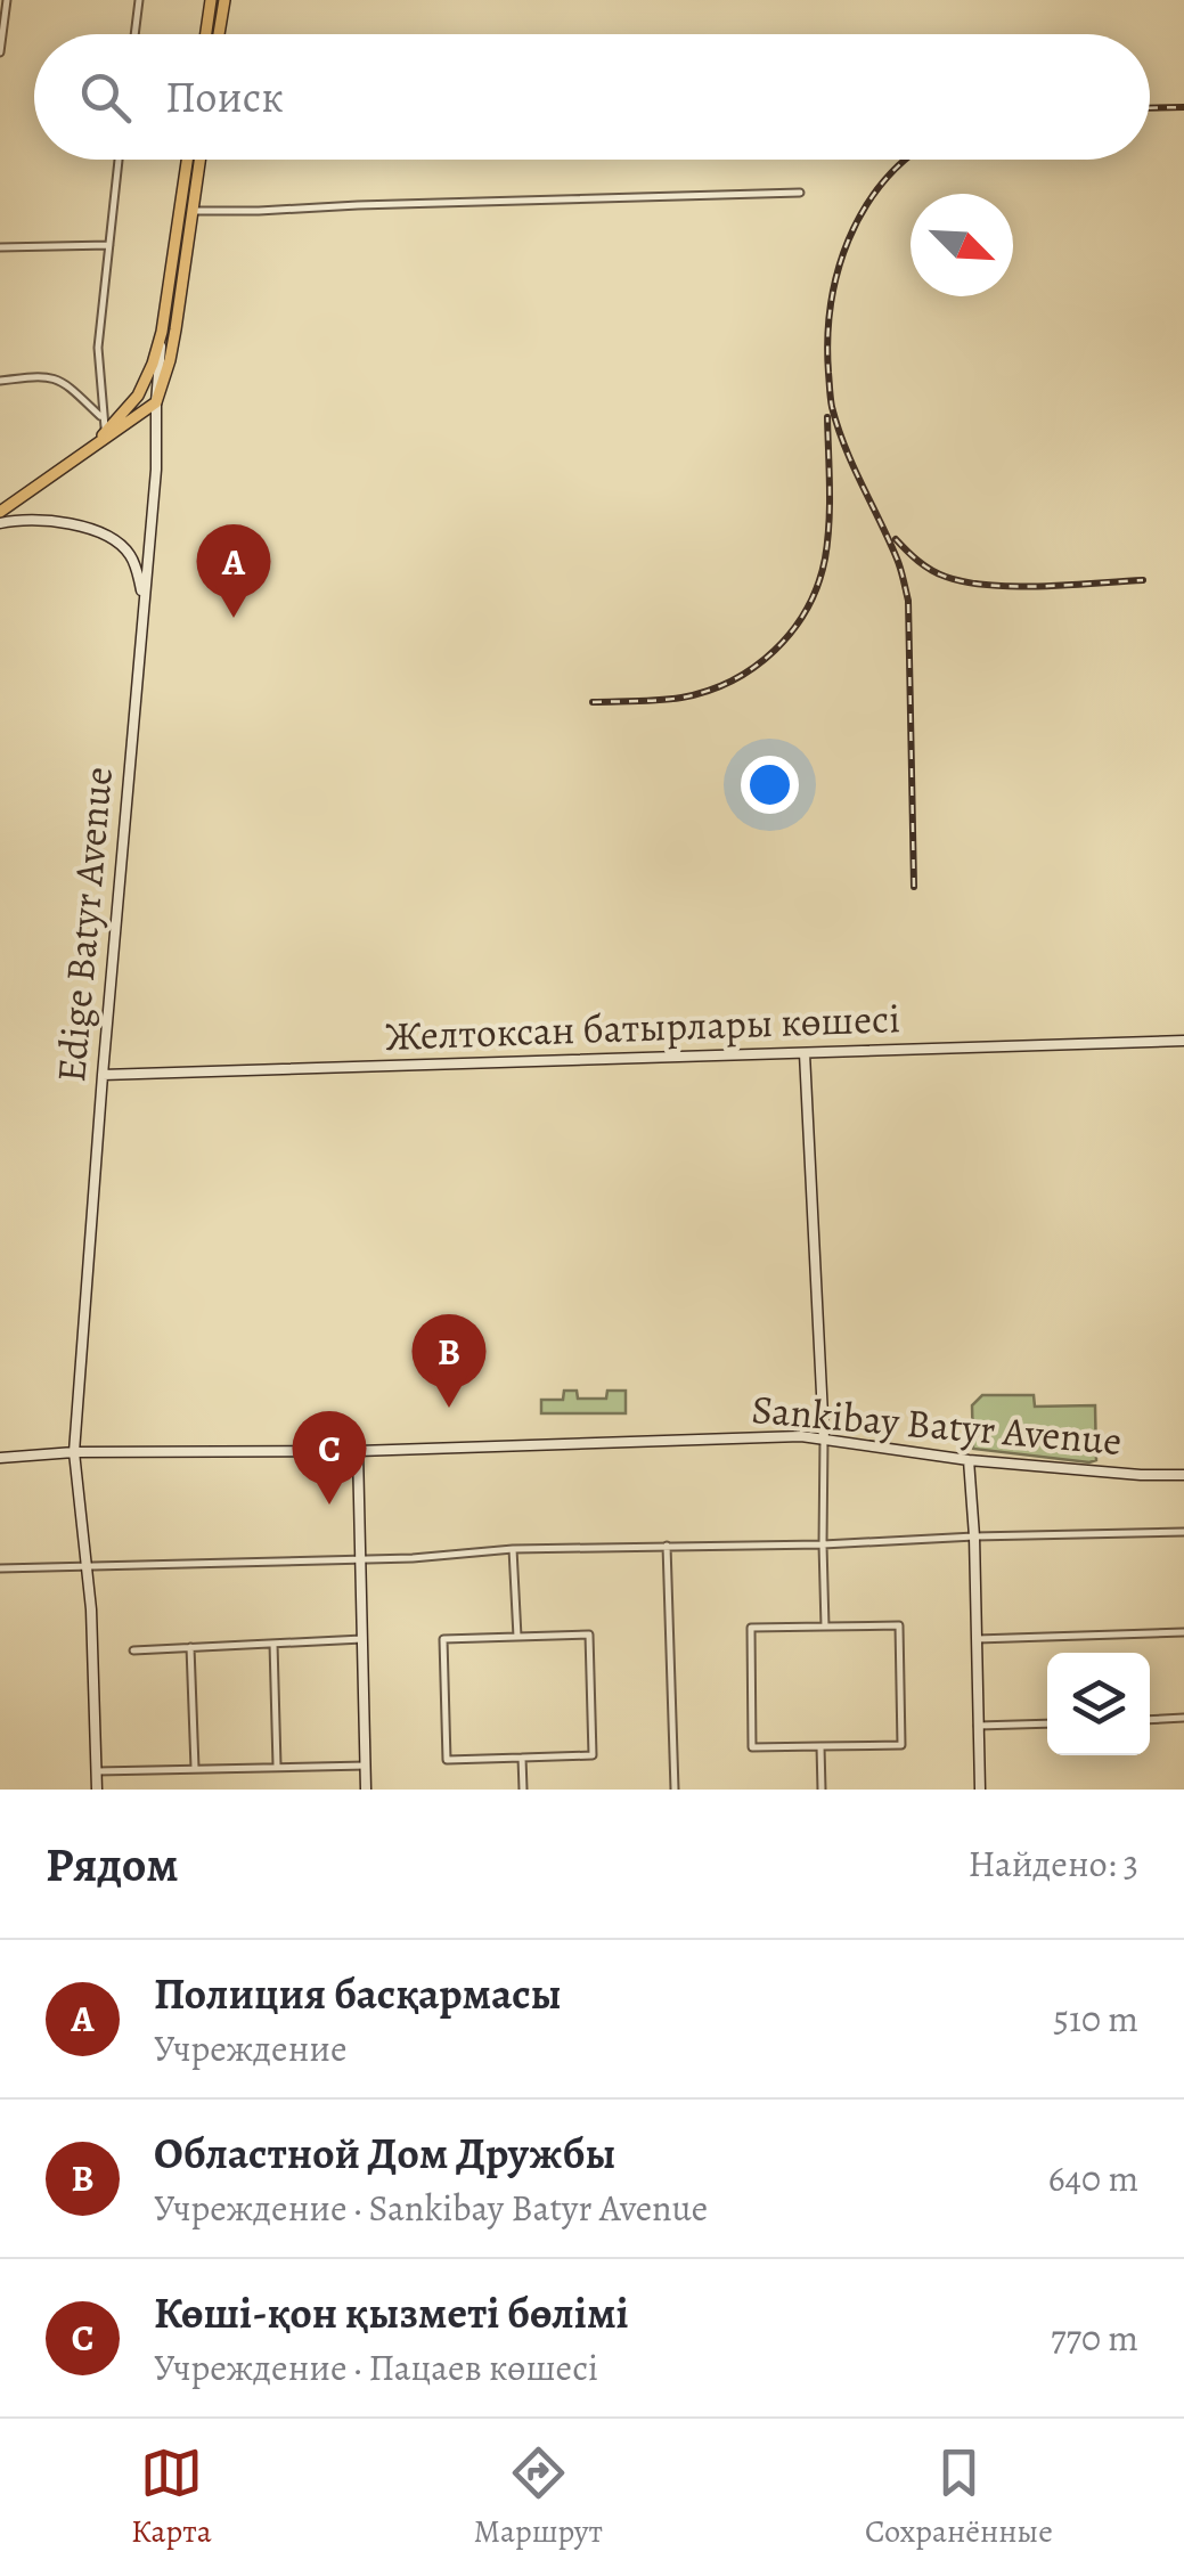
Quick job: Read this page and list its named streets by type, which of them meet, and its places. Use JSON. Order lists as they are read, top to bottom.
{
  "streets": {
    "main road": ["Edige Batyr Avenue"],
    "street": ["Желтоксан батырлары көшесі", "Sankibay Batyr Avenue"]
  },
  "crossings": [
    ["Edige Batyr Avenue", "Желтоксан батырлары көшесі"],
    ["Edige Batyr Avenue", "Sankibay Batyr Avenue"]
  ],
  "north": "bottom right",
  "page": {
    "search": "Поиск",
    "pins": ["A", "B", "C"],
    "heading": ["Рядом", "Найдено: 3"],
    "list": [
      {
        "mark": "A",
        "name": "Полиция басқармасы",
        "note": "Учреждение",
        "value": "510 m"
      },
      {
        "mark": "B",
        "name": "Областной Дом Дружбы",
        "note": "Учреждение · Sankibay Batyr Avenue",
        "value": "640 m"
      },
      {
        "mark": "C",
        "name": "Көші-қон қызметі бөлімі",
        "note": "Учреждение · Пацаев көшесі",
        "value": "770 m"
      }
    ],
    "nav": ["Карта", "Маршрут", "Сохранённые"]
  }
}
